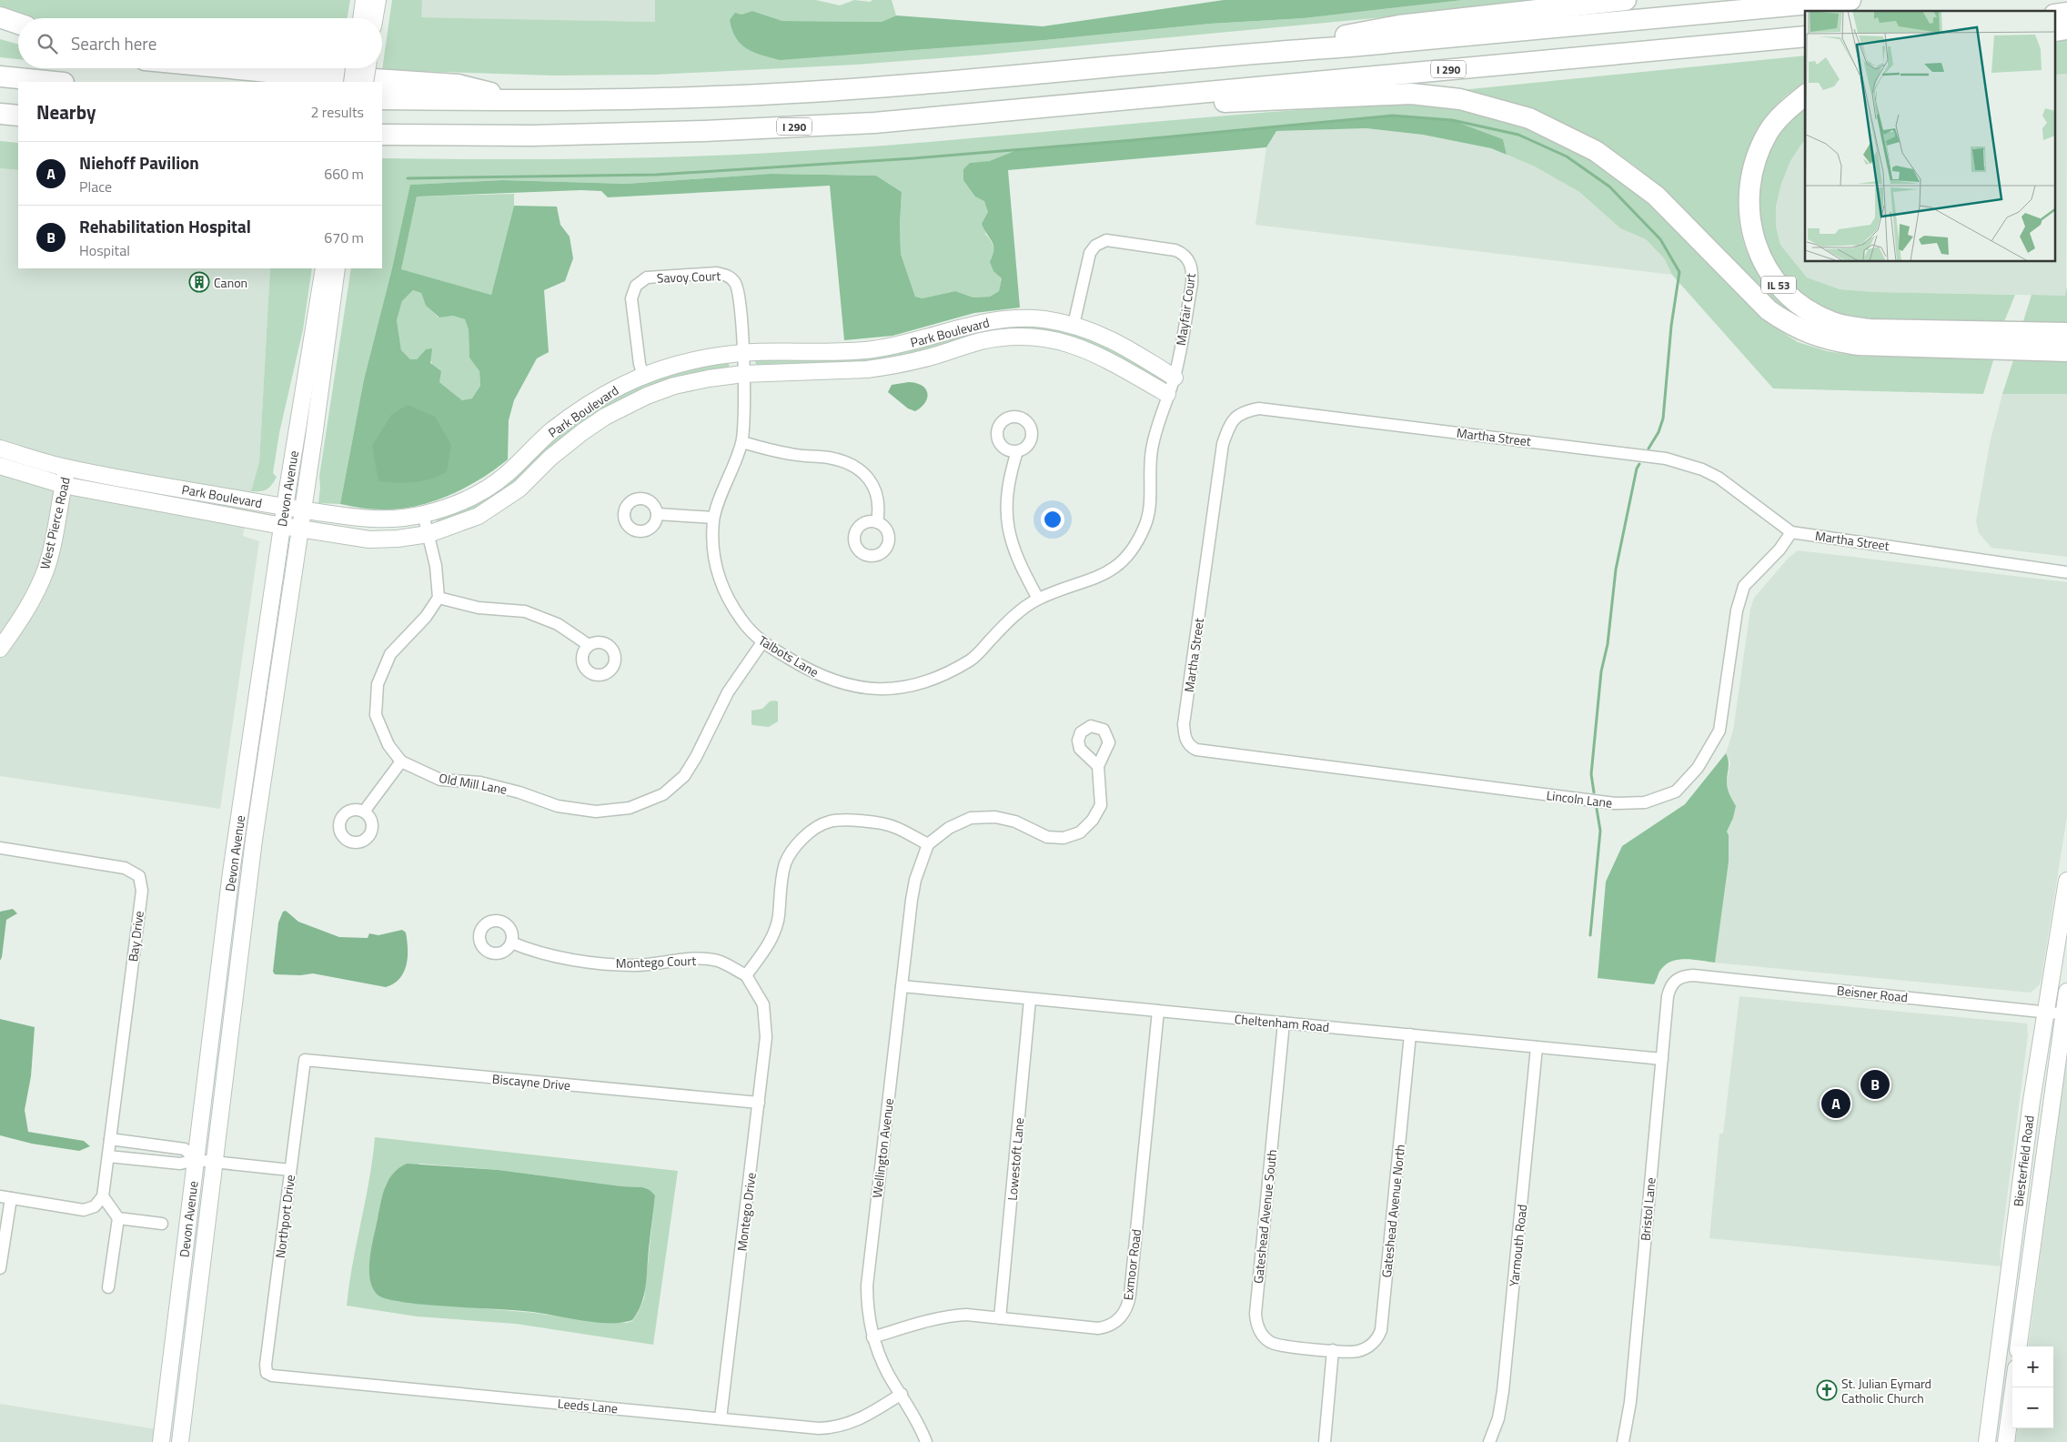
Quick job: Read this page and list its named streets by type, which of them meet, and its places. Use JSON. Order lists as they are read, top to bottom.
{
  "streets": {
    "highway": ["I 290", "IL 53"],
    "main road": [
      "Park Boulevard",
      "Devon Avenue",
      "West Pierce Road",
      "Biesterfield Road"
    ],
    "street": [
      "Savoy Court",
      "Mayfair Court",
      "Martha Street",
      "Talbots Lane",
      "Old Mill Lane",
      "Lincoln Lane",
      "Bay Drive",
      "Montego Court",
      "Beisner Road",
      "Cheltenham Road",
      "Biscayne Drive",
      "Wellington Avenue",
      "Lowestoft Lane",
      "Bristol Lane",
      "Gateshead Avenue North",
      "Montego Drive",
      "Northport Drive",
      "Gateshead Avenue South",
      "Yarmouth Road",
      "Exmoor Road",
      "Leeds Lane"
    ]
  },
  "crossings": [
    ["Savoy Court", "Park Boulevard"],
    ["Savoy Court", "Talbots Lane"],
    ["Mayfair Court", "Park Boulevard"],
    ["Park Boulevard", "Devon Avenue"],
    ["Park Boulevard", "West Pierce Road"],
    ["Park Boulevard", "Talbots Lane"],
    ["Martha Street", "Lincoln Lane"],
    ["Talbots Lane", "Old Mill Lane"],
    ["Montego Court", "Montego Drive"],
    ["Beisner Road", "Biesterfield Road"],
    ["Beisner Road", "Bristol Lane"],
    ["Cheltenham Road", "Wellington Avenue"],
    ["Cheltenham Road", "Lowestoft Lane"],
    ["Cheltenham Road", "Bristol Lane"],
    ["Cheltenham Road", "Gateshead Avenue North"],
    ["Cheltenham Road", "Gateshead Avenue South"],
    ["Cheltenham Road", "Yarmouth Road"],
    ["Cheltenham Road", "Exmoor Road"],
    ["Biscayne Drive", "Montego Drive"],
    ["Biscayne Drive", "Northport Drive"],
    ["Wellington Avenue", "Exmoor Road"],
    ["Wellington Avenue", "Leeds Lane"],
    ["Lowestoft Lane", "Exmoor Road"],
    ["Gateshead Avenue North", "Gateshead Avenue South"],
    ["Montego Drive", "Leeds Lane"],
    ["Northport Drive", "Leeds Lane"]
  ],
  "places": {
    "building": ["Canon"],
    "church": ["St. Julian Eymard Catholic Church"]
  },
  "page": {
    "search": "Search here",
    "heading": ["Nearby", "2 results"],
    "list": [
      {
        "mark": "A",
        "name": "Niehoff Pavilion",
        "note": "Place",
        "value": "660 m"
      },
      {
        "mark": "B",
        "name": "Rehabilitation Hospital",
        "note": "Hospital",
        "value": "670 m"
      }
    ],
    "pins": ["B", "A"],
    "map_buttons": ["+", "−"]
  }
}
